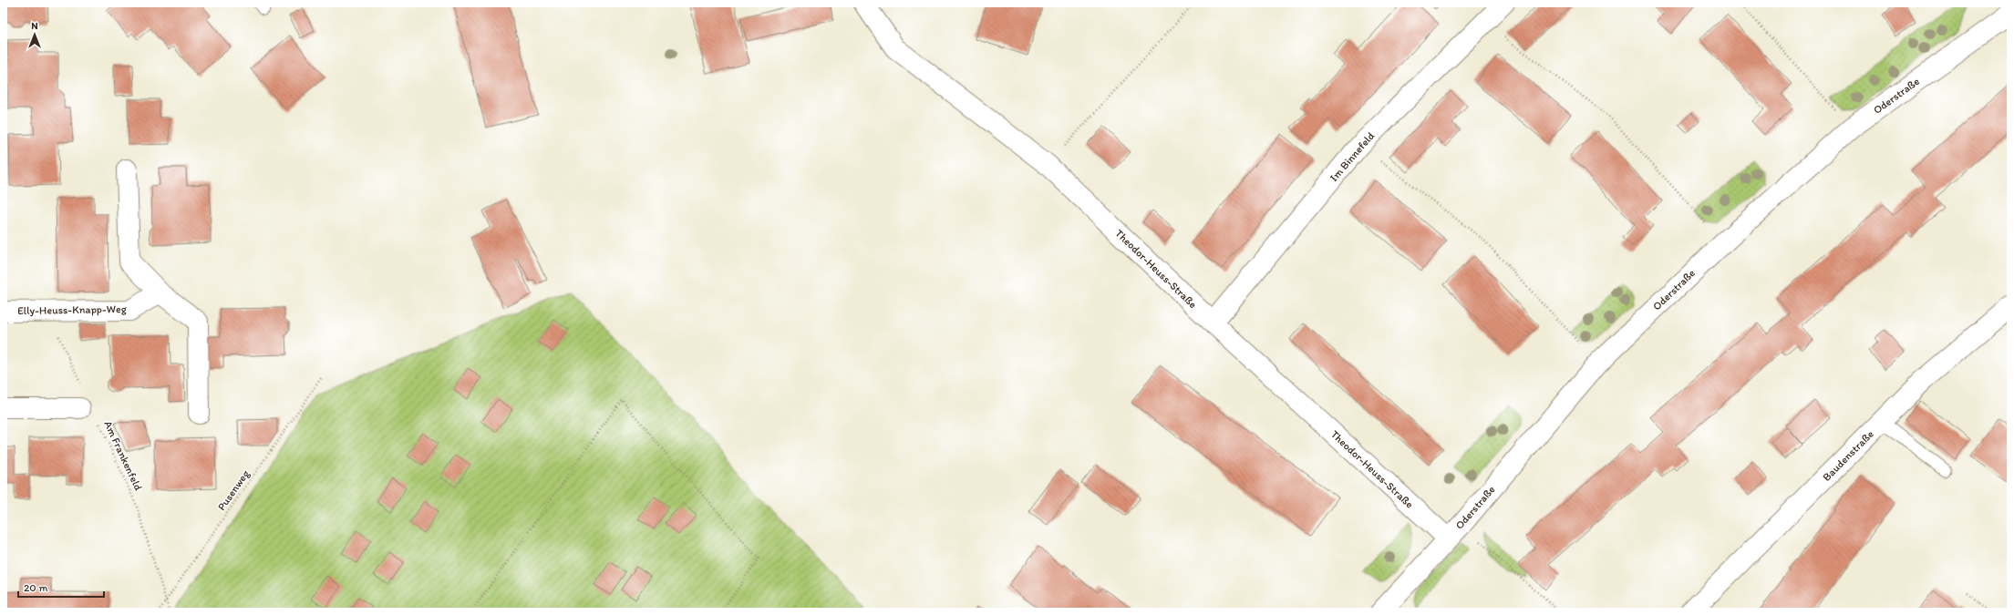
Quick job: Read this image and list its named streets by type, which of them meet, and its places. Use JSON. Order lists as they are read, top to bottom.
{
  "streets": {
    "street": [
      "Oderstraße",
      "Im Binnefeld",
      "Theodor-Heuss-Straße",
      "Elly-Heuss-Knapp-Weg",
      "Baudenstraße"
    ],
    "path": ["Am Frankenfeld", "Pusenweg"]
  },
  "crossings": [
    ["Oderstraße", "Theodor-Heuss-Straße"],
    ["Im Binnefeld", "Theodor-Heuss-Straße"],
    ["Am Frankenfeld", "Pusenweg"]
  ],
  "scale_bar": "20 m",
  "north": "top"
}
